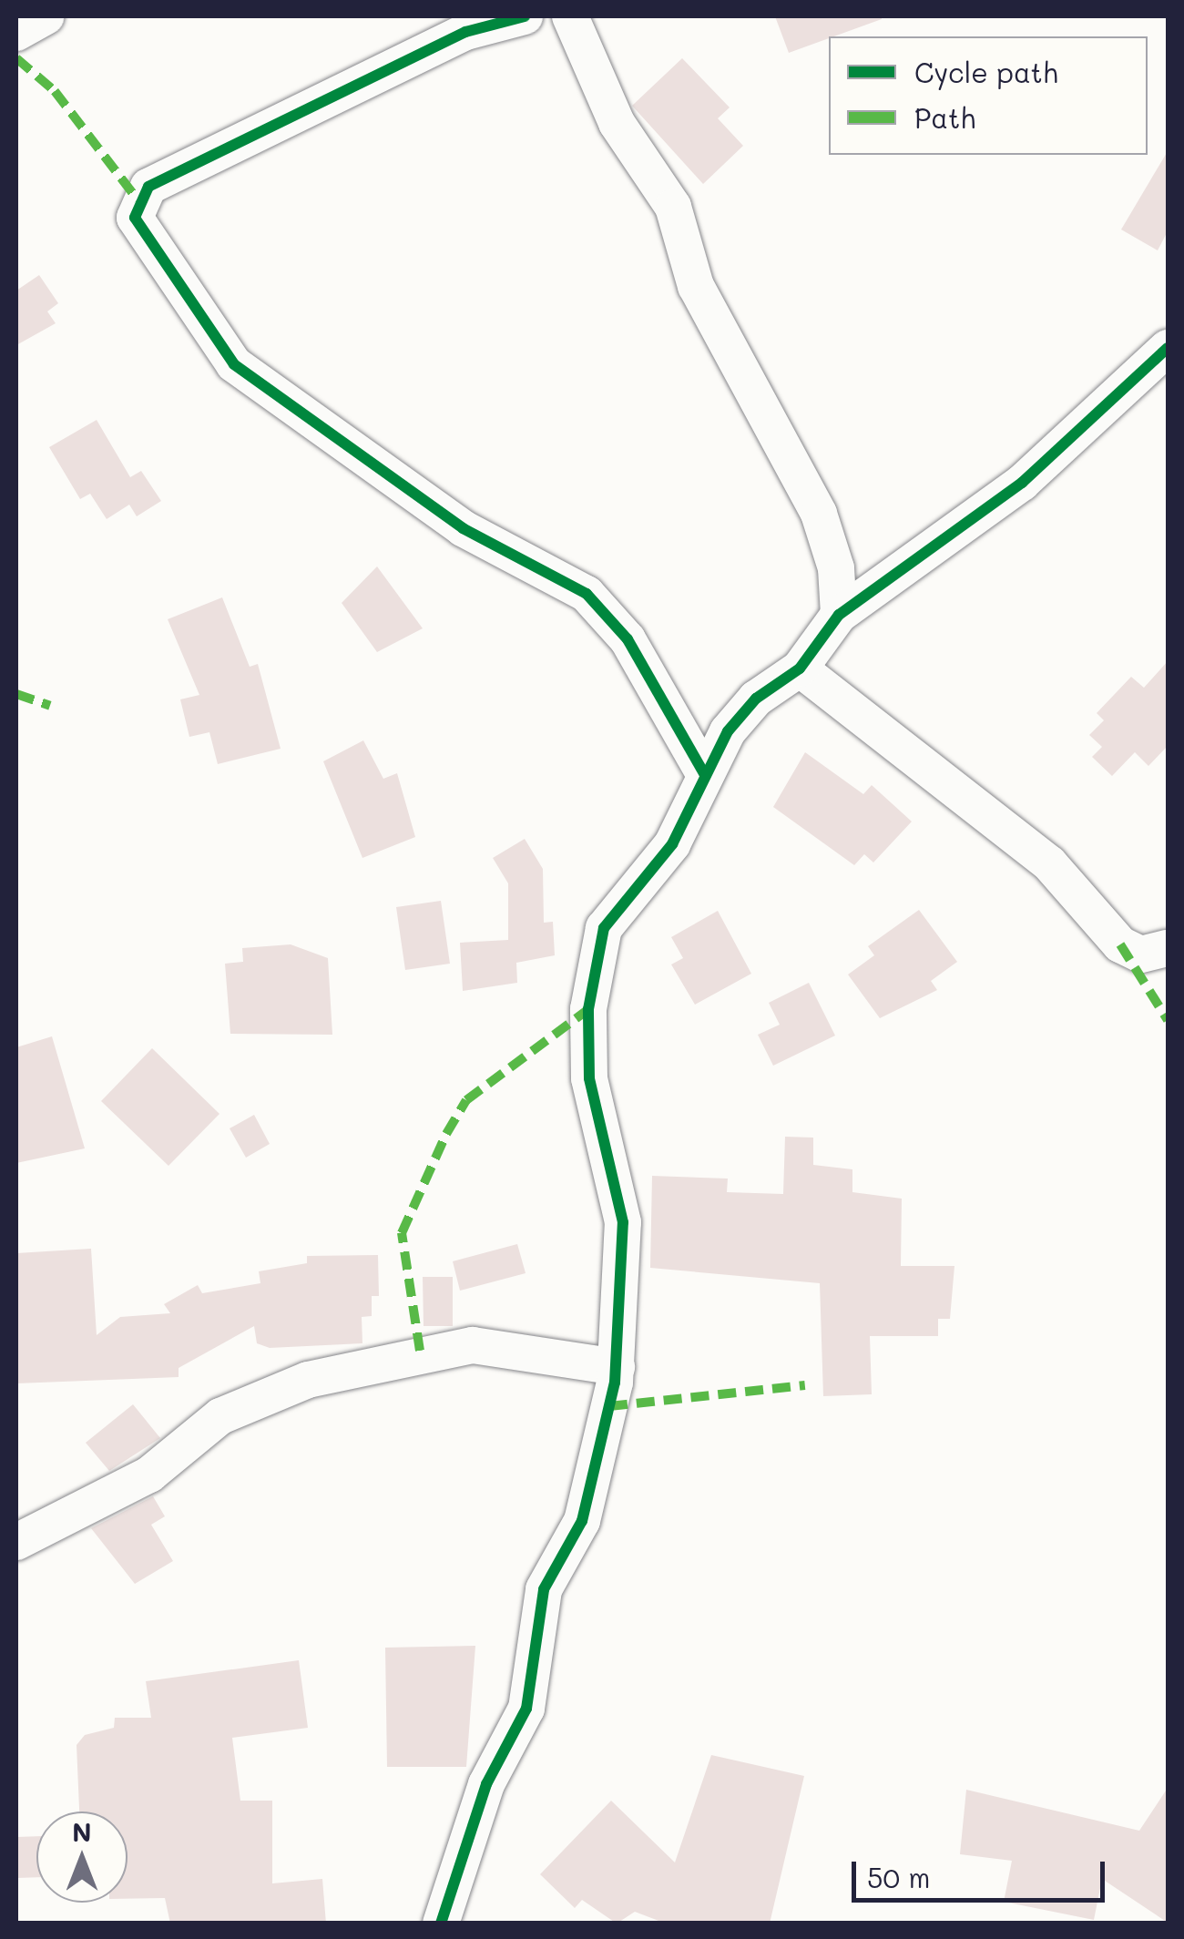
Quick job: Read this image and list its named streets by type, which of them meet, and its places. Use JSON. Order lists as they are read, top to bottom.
{
  "legend": ["Cycle path", "Path"],
  "scale_bar": "50 m",
  "north": "top"
}
